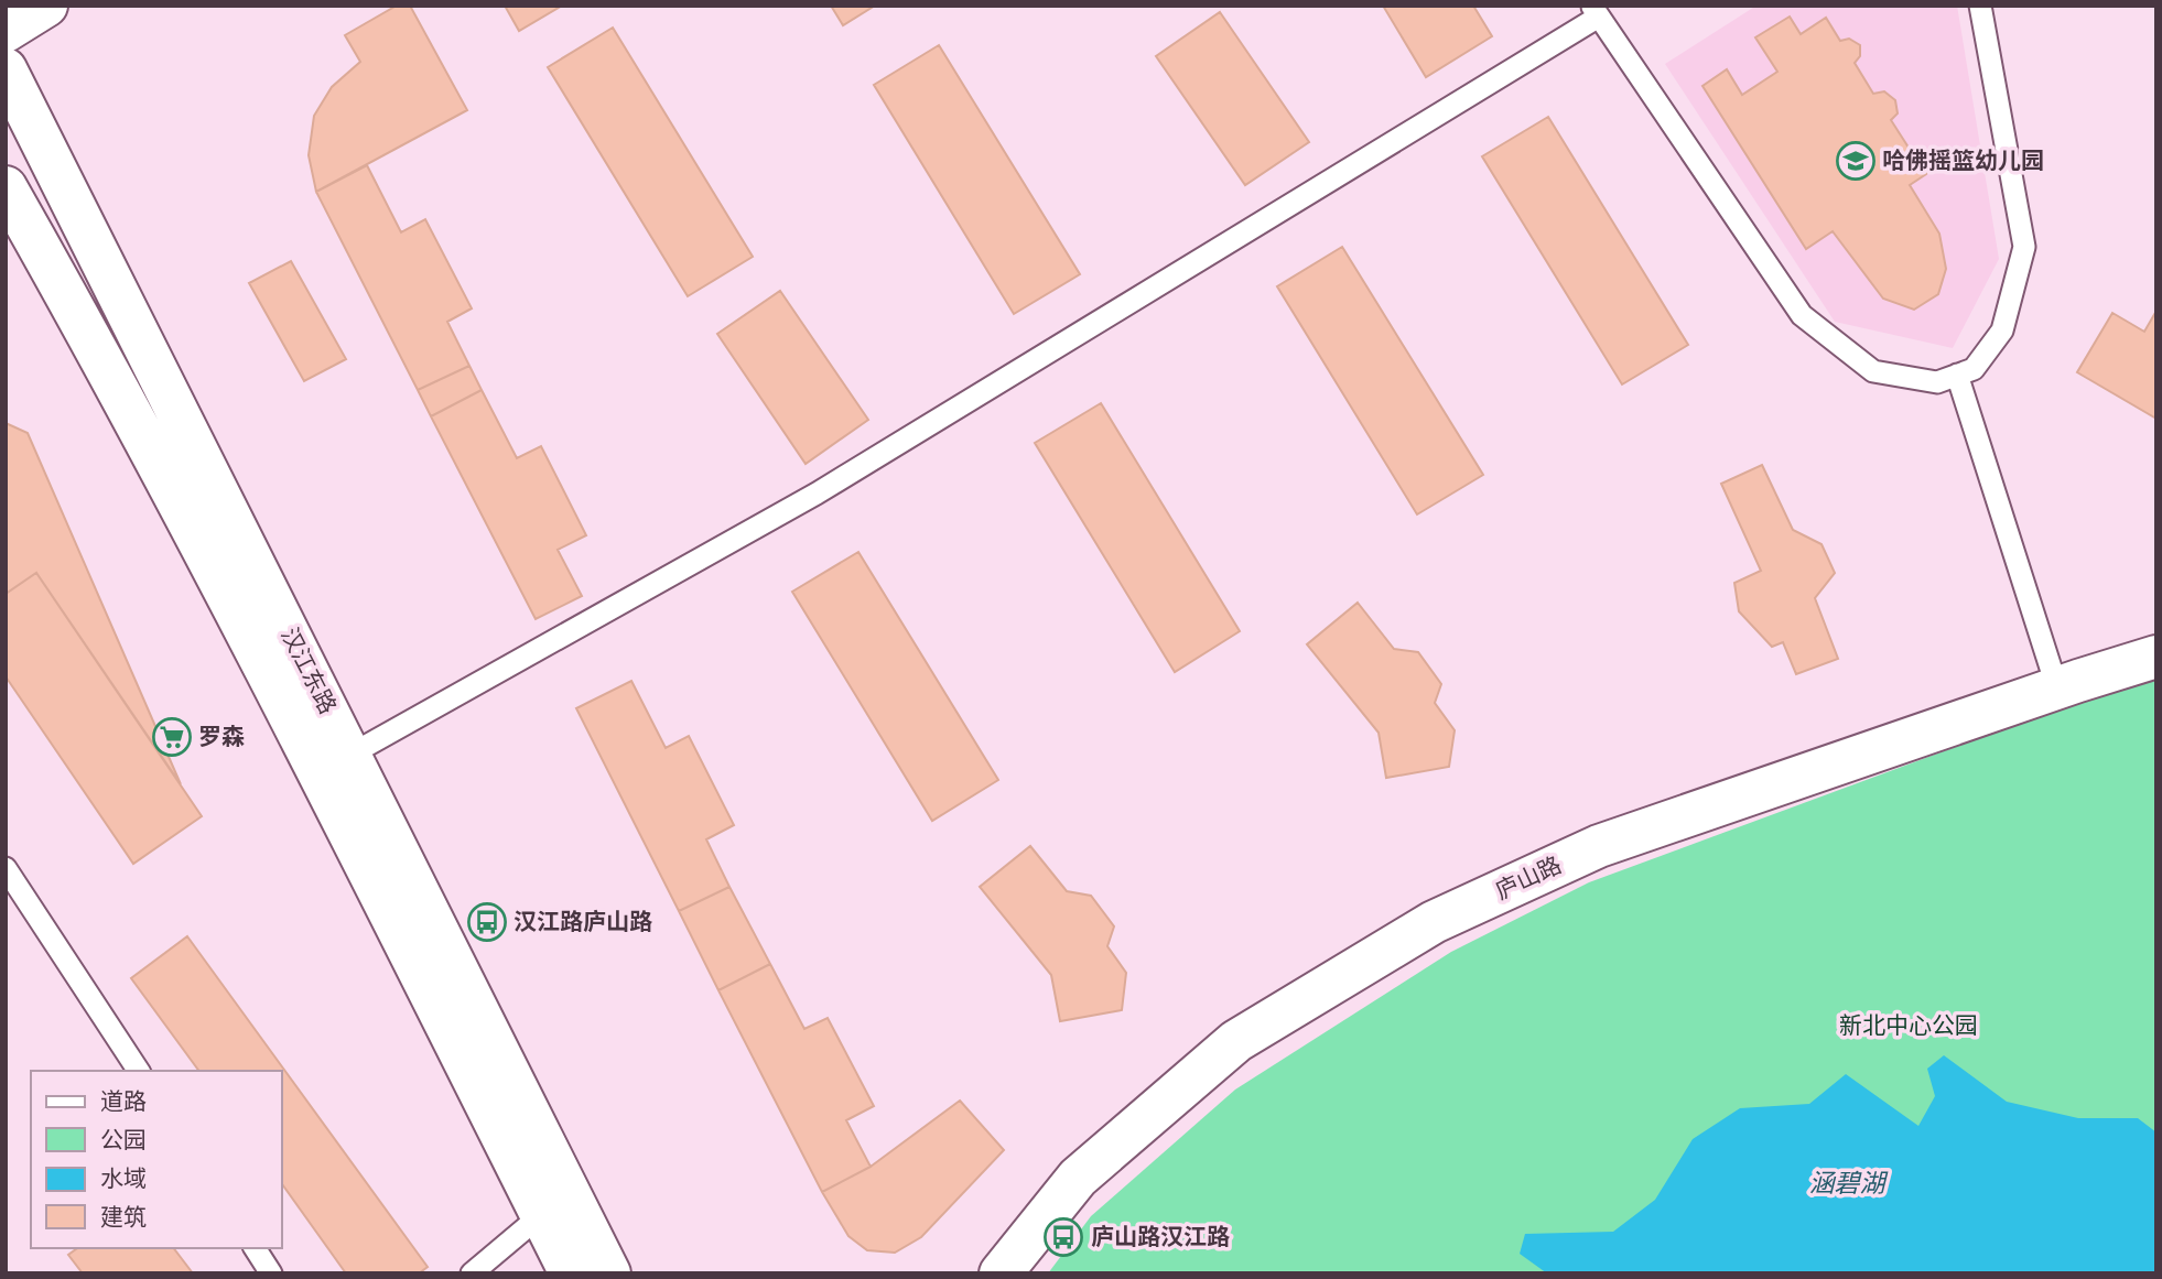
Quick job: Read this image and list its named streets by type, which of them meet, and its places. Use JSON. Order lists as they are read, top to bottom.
{
  "streets": {
    "main road": ["汉江东路", "庐山路"]
  },
  "water": ["涵碧湖"],
  "parks": ["新北中心公园"],
  "places": {
    "school or university": ["哈佛摇篮幼儿园"],
    "supermarket": ["罗森"],
    "bus stop": ["汉江路庐山路", "庐山路汉江路"]
  },
  "legend": [
    "道路",
    "公园",
    "水域",
    "建筑"
  ]
}
